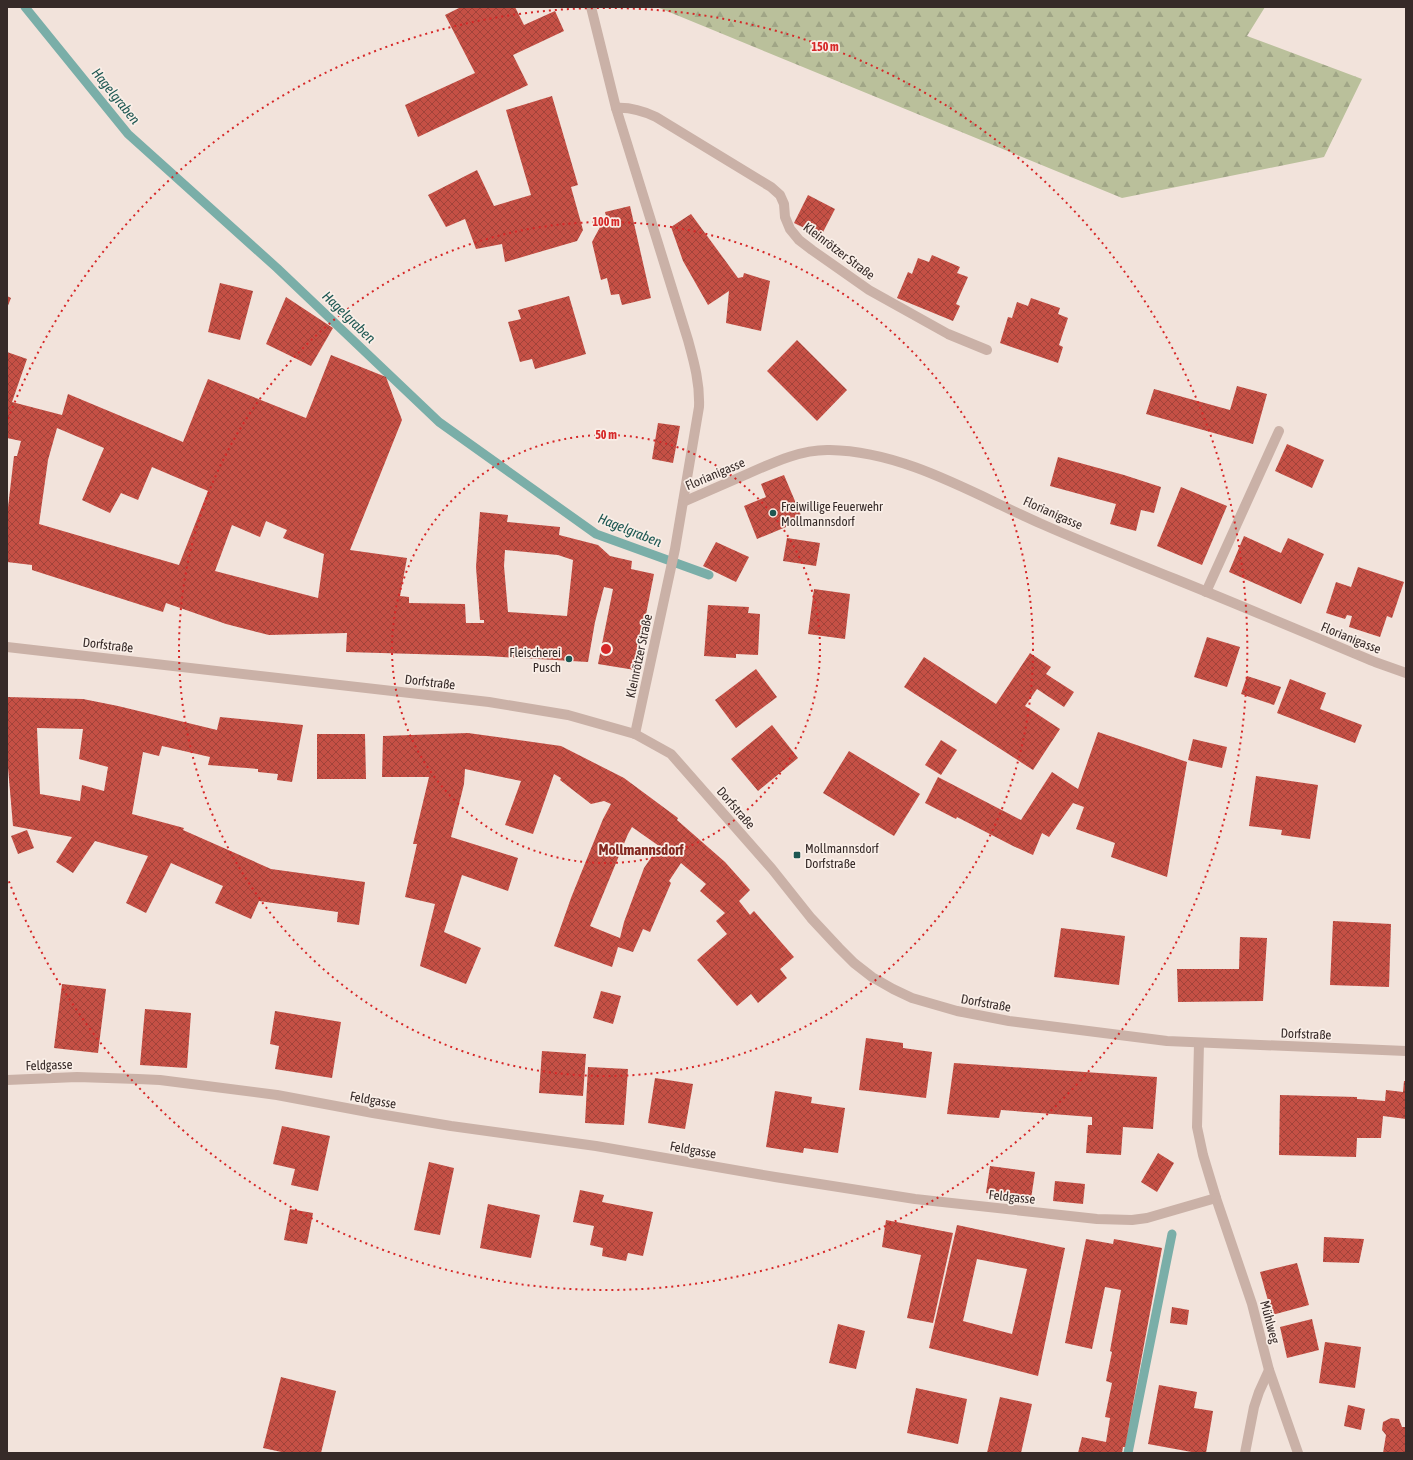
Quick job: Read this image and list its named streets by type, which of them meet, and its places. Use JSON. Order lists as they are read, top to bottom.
{
  "streets": {
    "street": [
      "Kleinrötzer Straße",
      "Florianigasse",
      "Dorfstraße",
      "Feldgasse",
      "Mühlweg"
    ]
  },
  "crossings": [
    ["Kleinrötzer Straße", "Florianigasse"],
    ["Kleinrötzer Straße", "Dorfstraße"],
    ["Feldgasse", "Mühlweg"]
  ],
  "districts": ["Mollmannsdorf"],
  "water": ["Hagelgraben"],
  "places": {
    "other": ["Freiwillige Feuerwehr Mollmannsdorf", "Fleischerei Pusch"],
    "transit": ["Mollmannsdorf Dorfstraße"]
  },
  "rings": ["150 m", "100 m", "50 m"]
}
